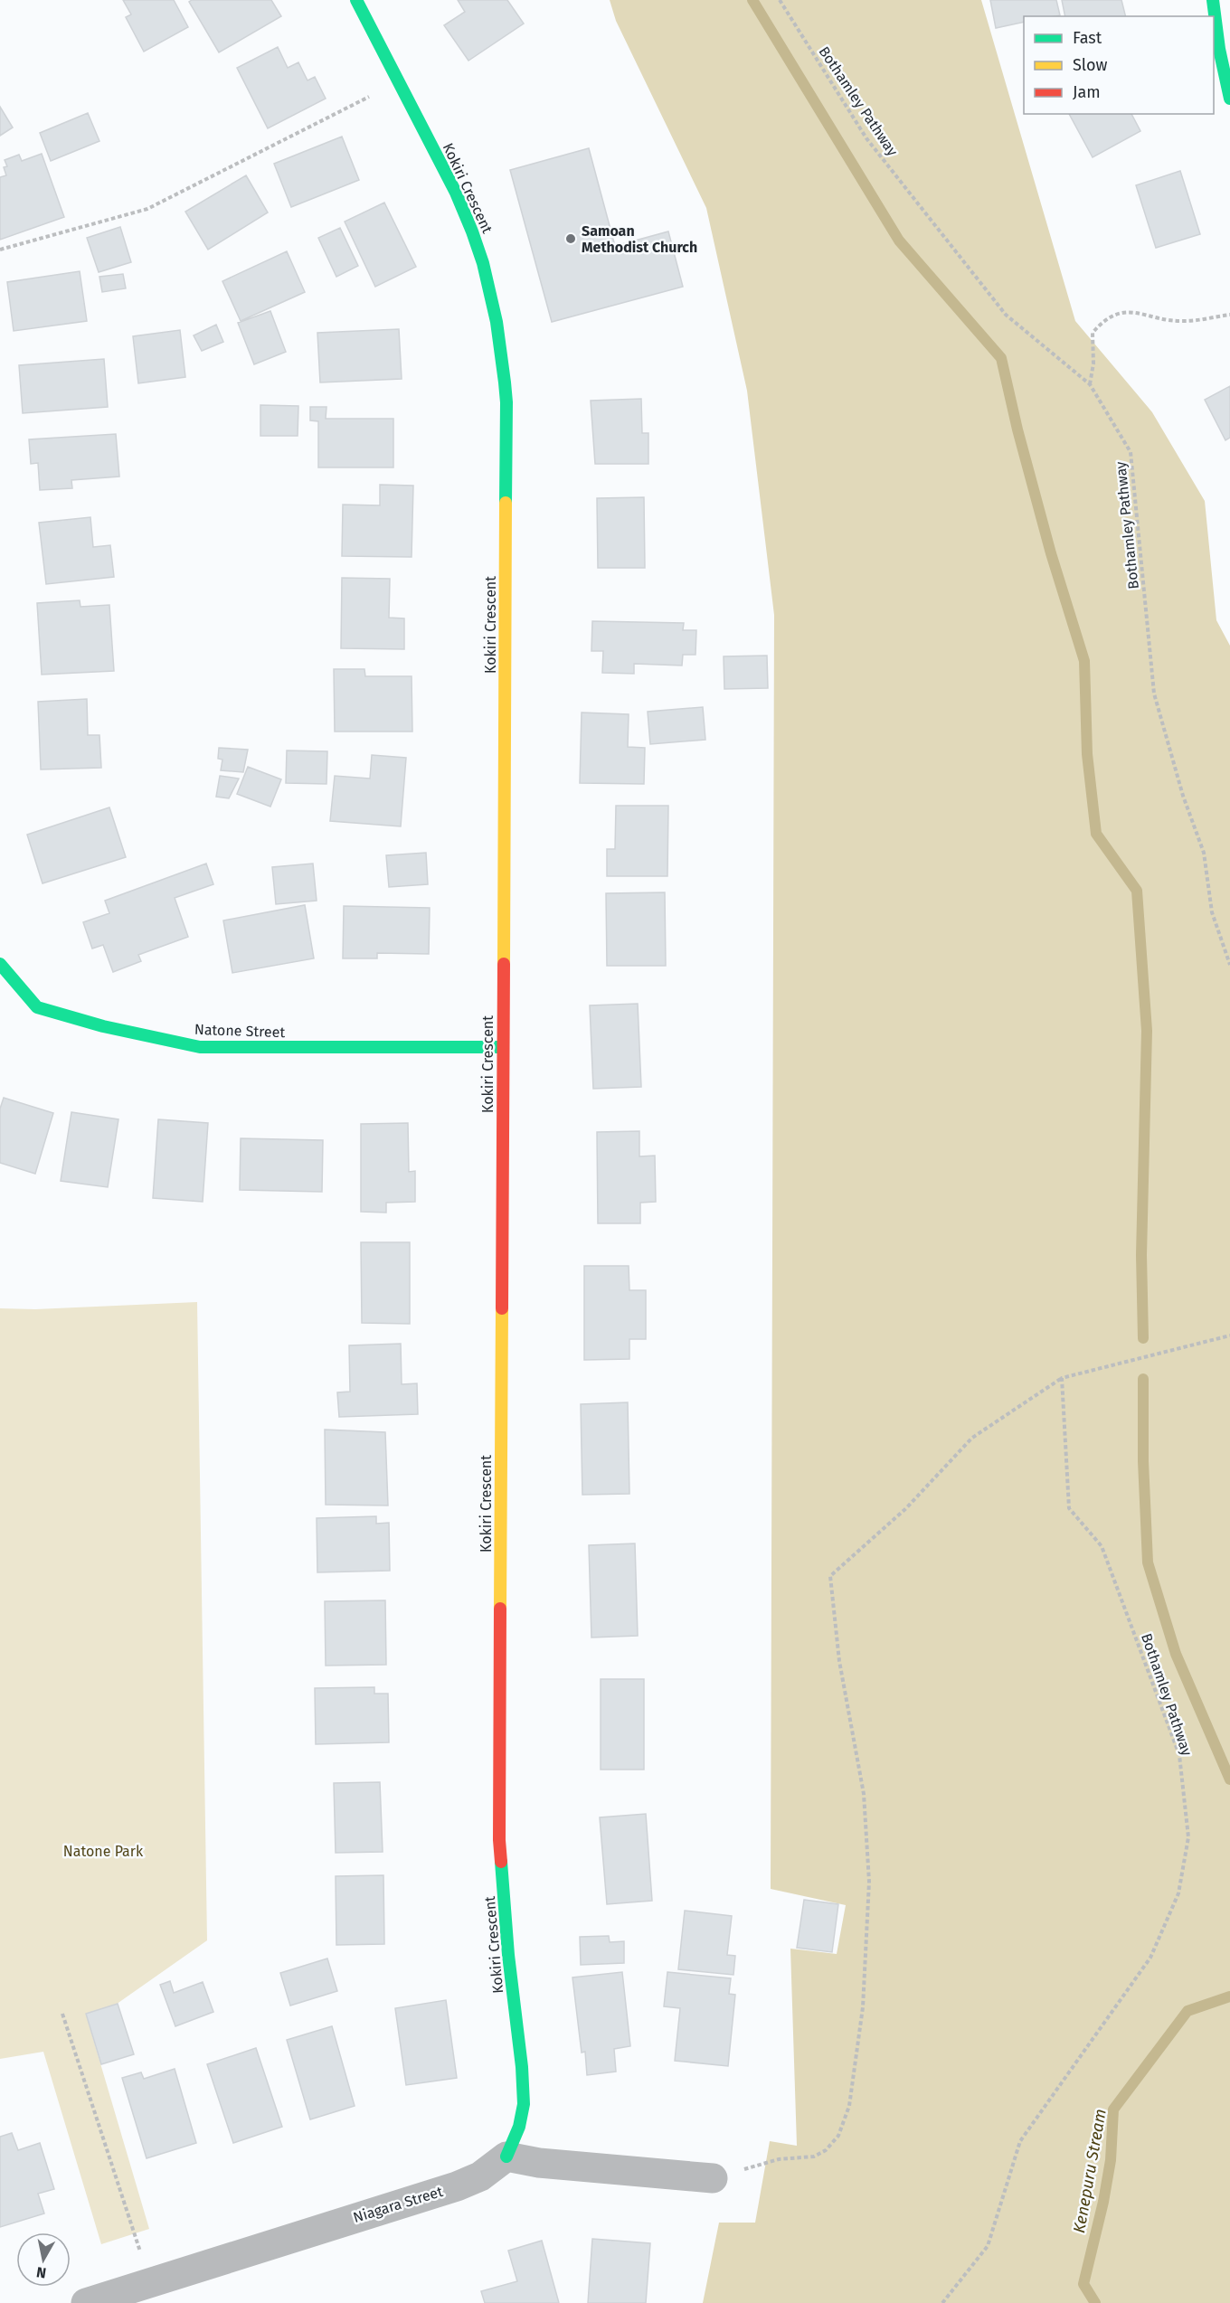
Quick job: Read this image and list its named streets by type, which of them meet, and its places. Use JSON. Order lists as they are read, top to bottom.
{
  "streets": {
    "street": ["Kokiri Crescent", "Natone Street", "Niagara Street"],
    "path": ["Bothamley Pathway"]
  },
  "crossings": [
    ["Kokiri Crescent", "Natone Street"],
    ["Kokiri Crescent", "Niagara Street"]
  ],
  "water": ["Kenepuru Stream"],
  "parks": ["Natone Park"],
  "places": ["Samoan Methodist Church"],
  "legend": ["Fast", "Slow", "Jam"],
  "north": "bottom"
}
